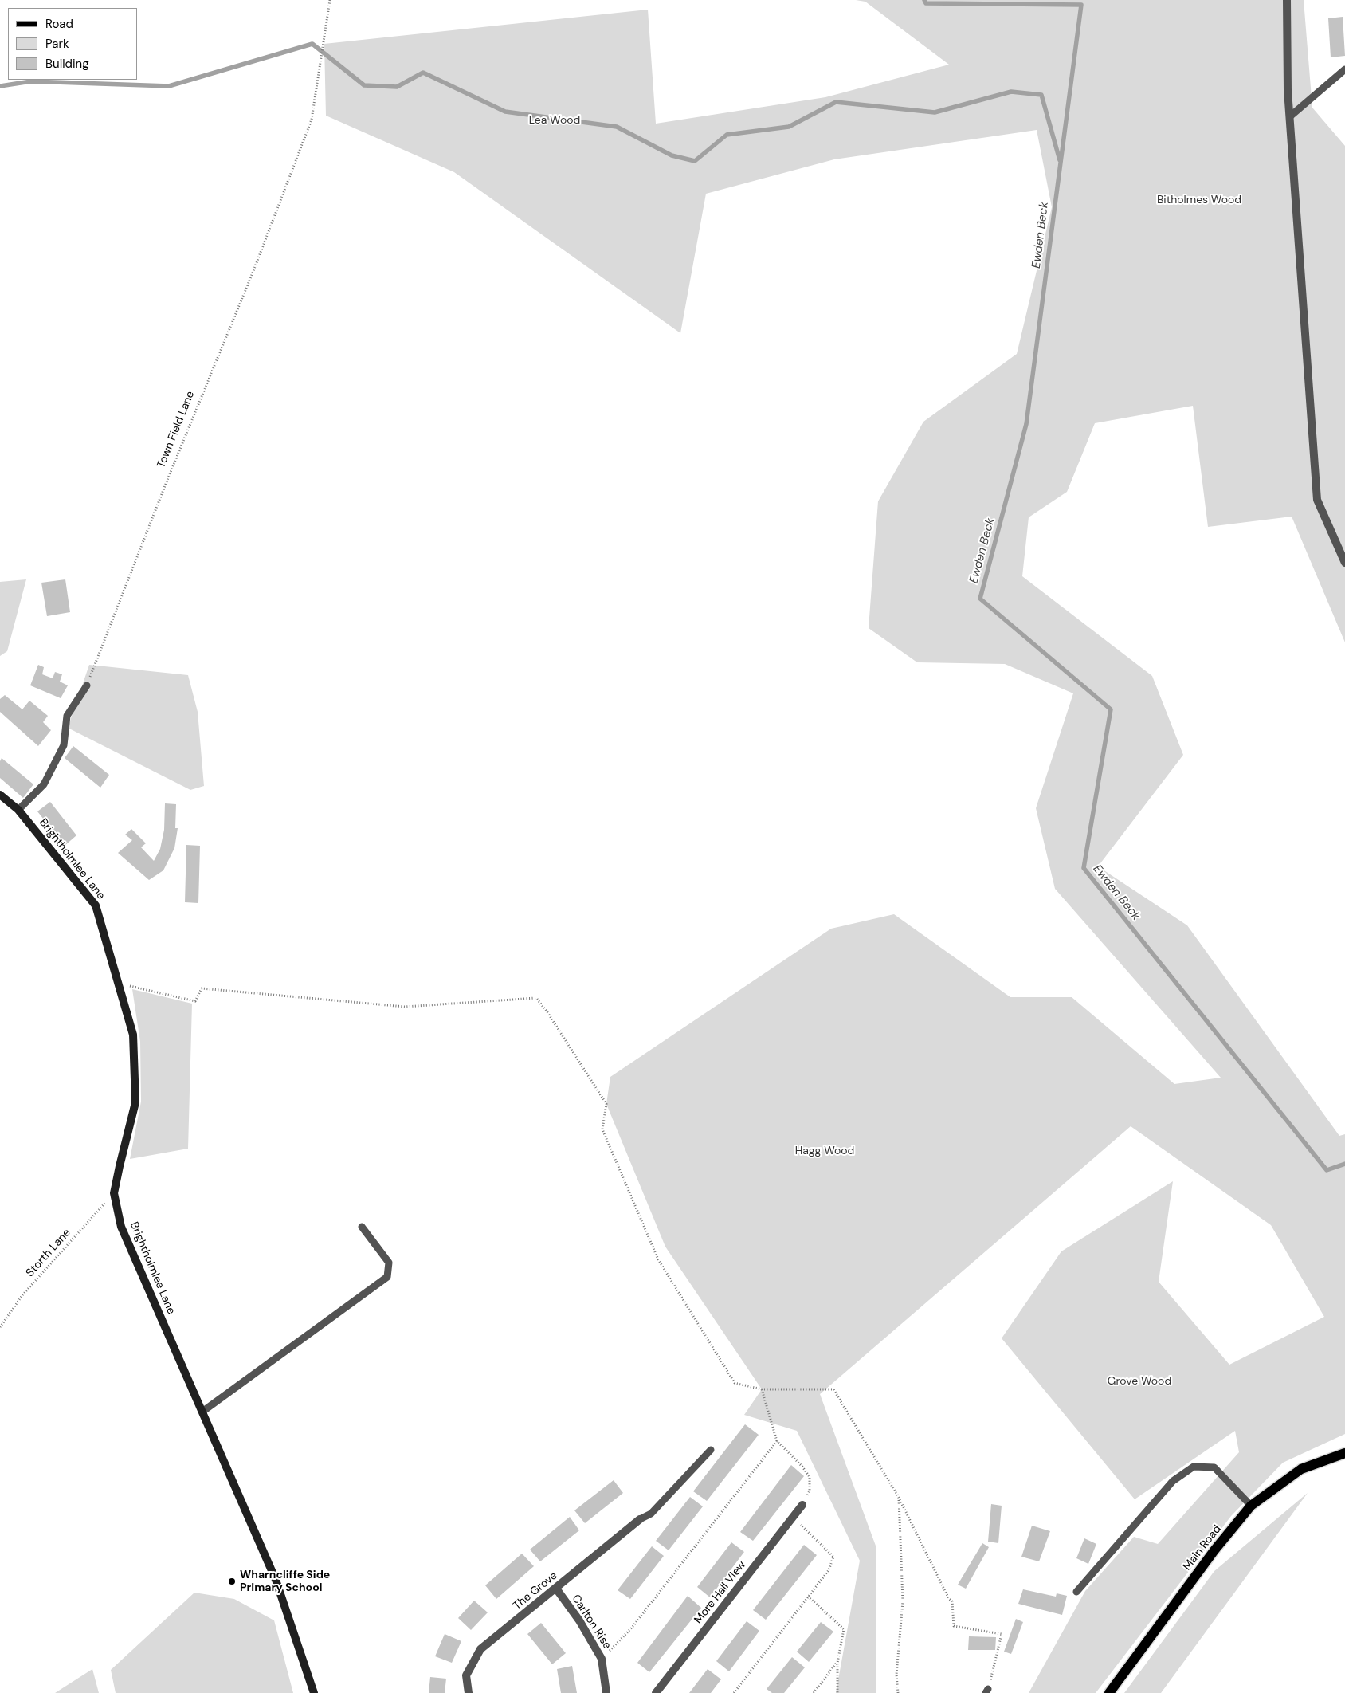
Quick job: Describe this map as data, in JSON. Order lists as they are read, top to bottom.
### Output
{
  "streets": {
    "main road": ["Main Road"],
    "street": [
      "Brightholmlee Lane",
      "The Grove",
      "More Hall View",
      "Carlton Rise"
    ],
    "path": ["Town Field Lane", "Storth Lane"]
  },
  "crossings": [
    ["Brightholmlee Lane", "Storth Lane"],
    ["The Grove", "Carlton Rise"]
  ],
  "water": ["Ewden Beck"],
  "parks": [
    "Lea Wood",
    "Bitholmes Wood",
    "Hagg Wood",
    "Grove Wood"
  ],
  "places": ["Wharncliffe Side Primary School"],
  "legend": ["Road", "Park", "Building"]
}
